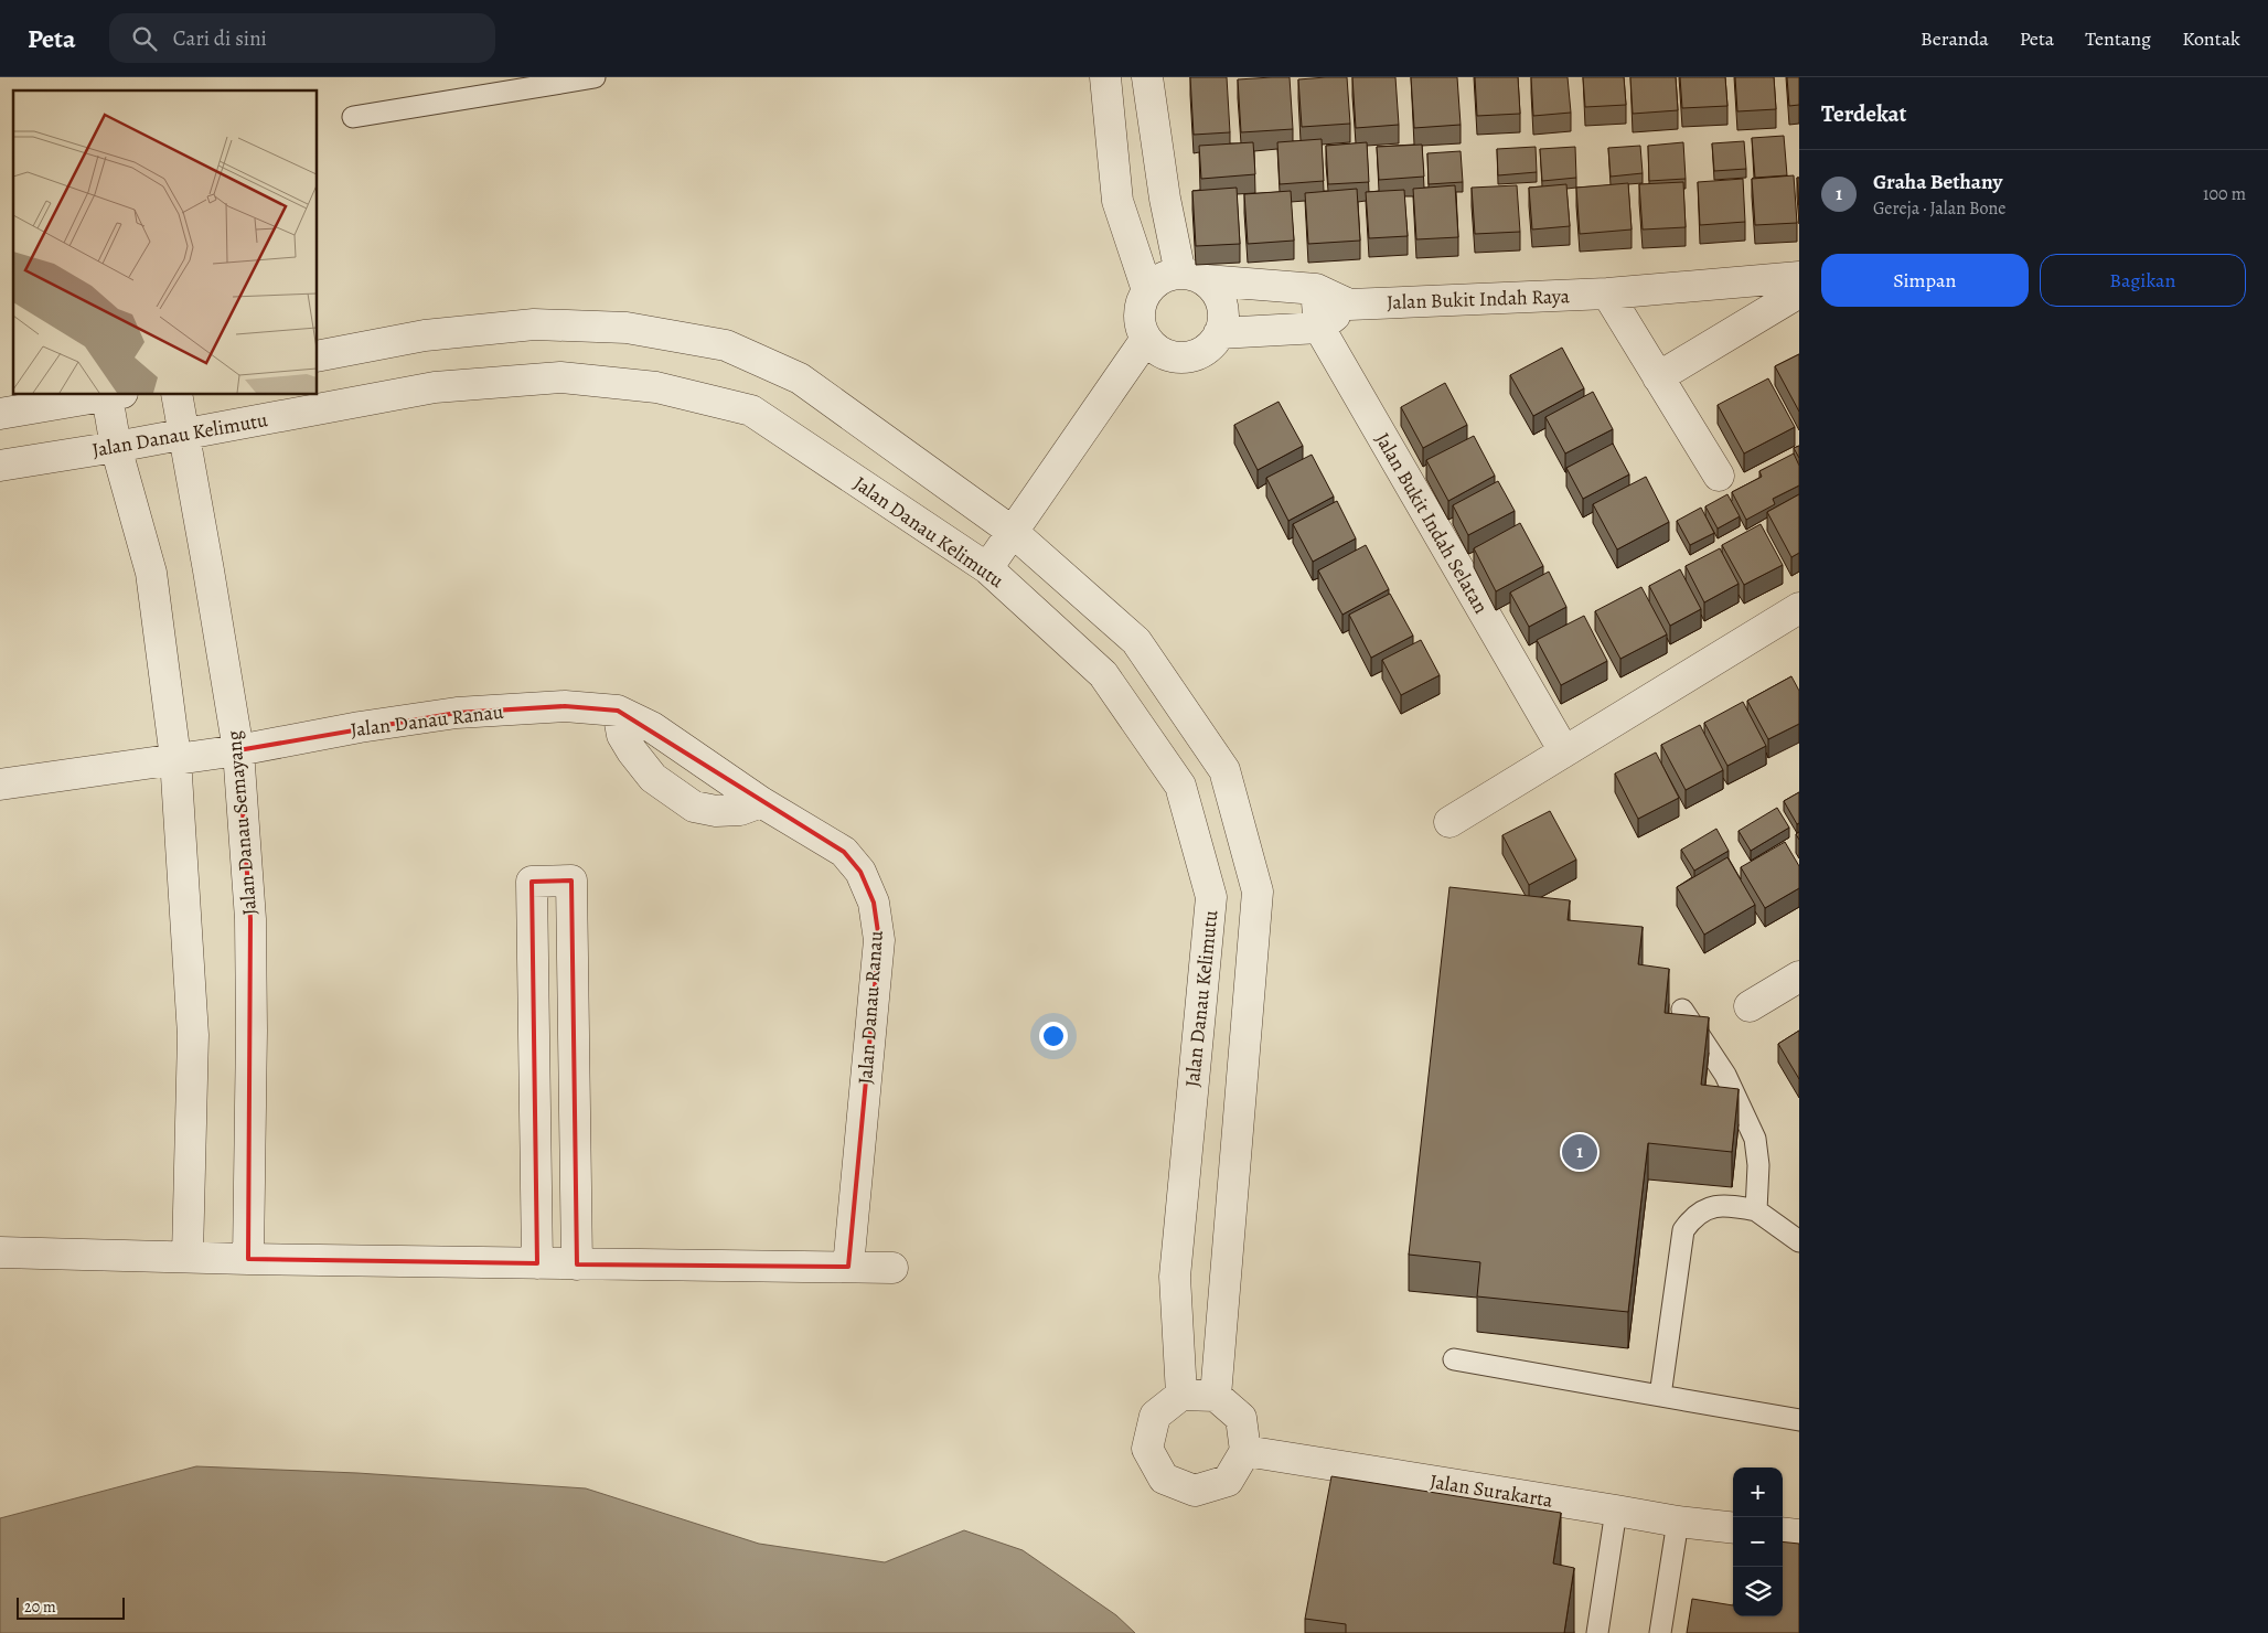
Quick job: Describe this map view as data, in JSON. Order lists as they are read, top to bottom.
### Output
{
  "streets": {
    "street": [
      "Jalan Bukit Indah Raya",
      "Jalan Danau Kelimutu",
      "Jalan Bukit Indah Selatan",
      "Jalan Danau Ranau",
      "Jalan Danau Semayang",
      "Jalan Surakarta"
    ]
  },
  "crossings": [
    ["Jalan Bukit Indah Raya", "Jalan Bukit Indah Selatan"],
    ["Jalan Danau Kelimutu", "Jalan Danau Semayang"],
    ["Jalan Danau Kelimutu", "Jalan Surakarta"],
    ["Jalan Danau Ranau", "Jalan Danau Semayang"]
  ],
  "scale_bar": "20 m",
  "page": {
    "header": "Peta",
    "search": "Cari di sini",
    "nav": [
      "Beranda",
      "Peta",
      "Tentang",
      "Kontak"
    ],
    "heading": "Terdekat",
    "list": [
      {
        "mark": "1",
        "name": "Graha Bethany",
        "note": "Gereja · Jalan Bone",
        "value": "100 m"
      }
    ],
    "buttons": ["Simpan", "Bagikan"],
    "pins": "1",
    "map_buttons": ["+", "−"],
    "scale": "20 m"
  }
}
